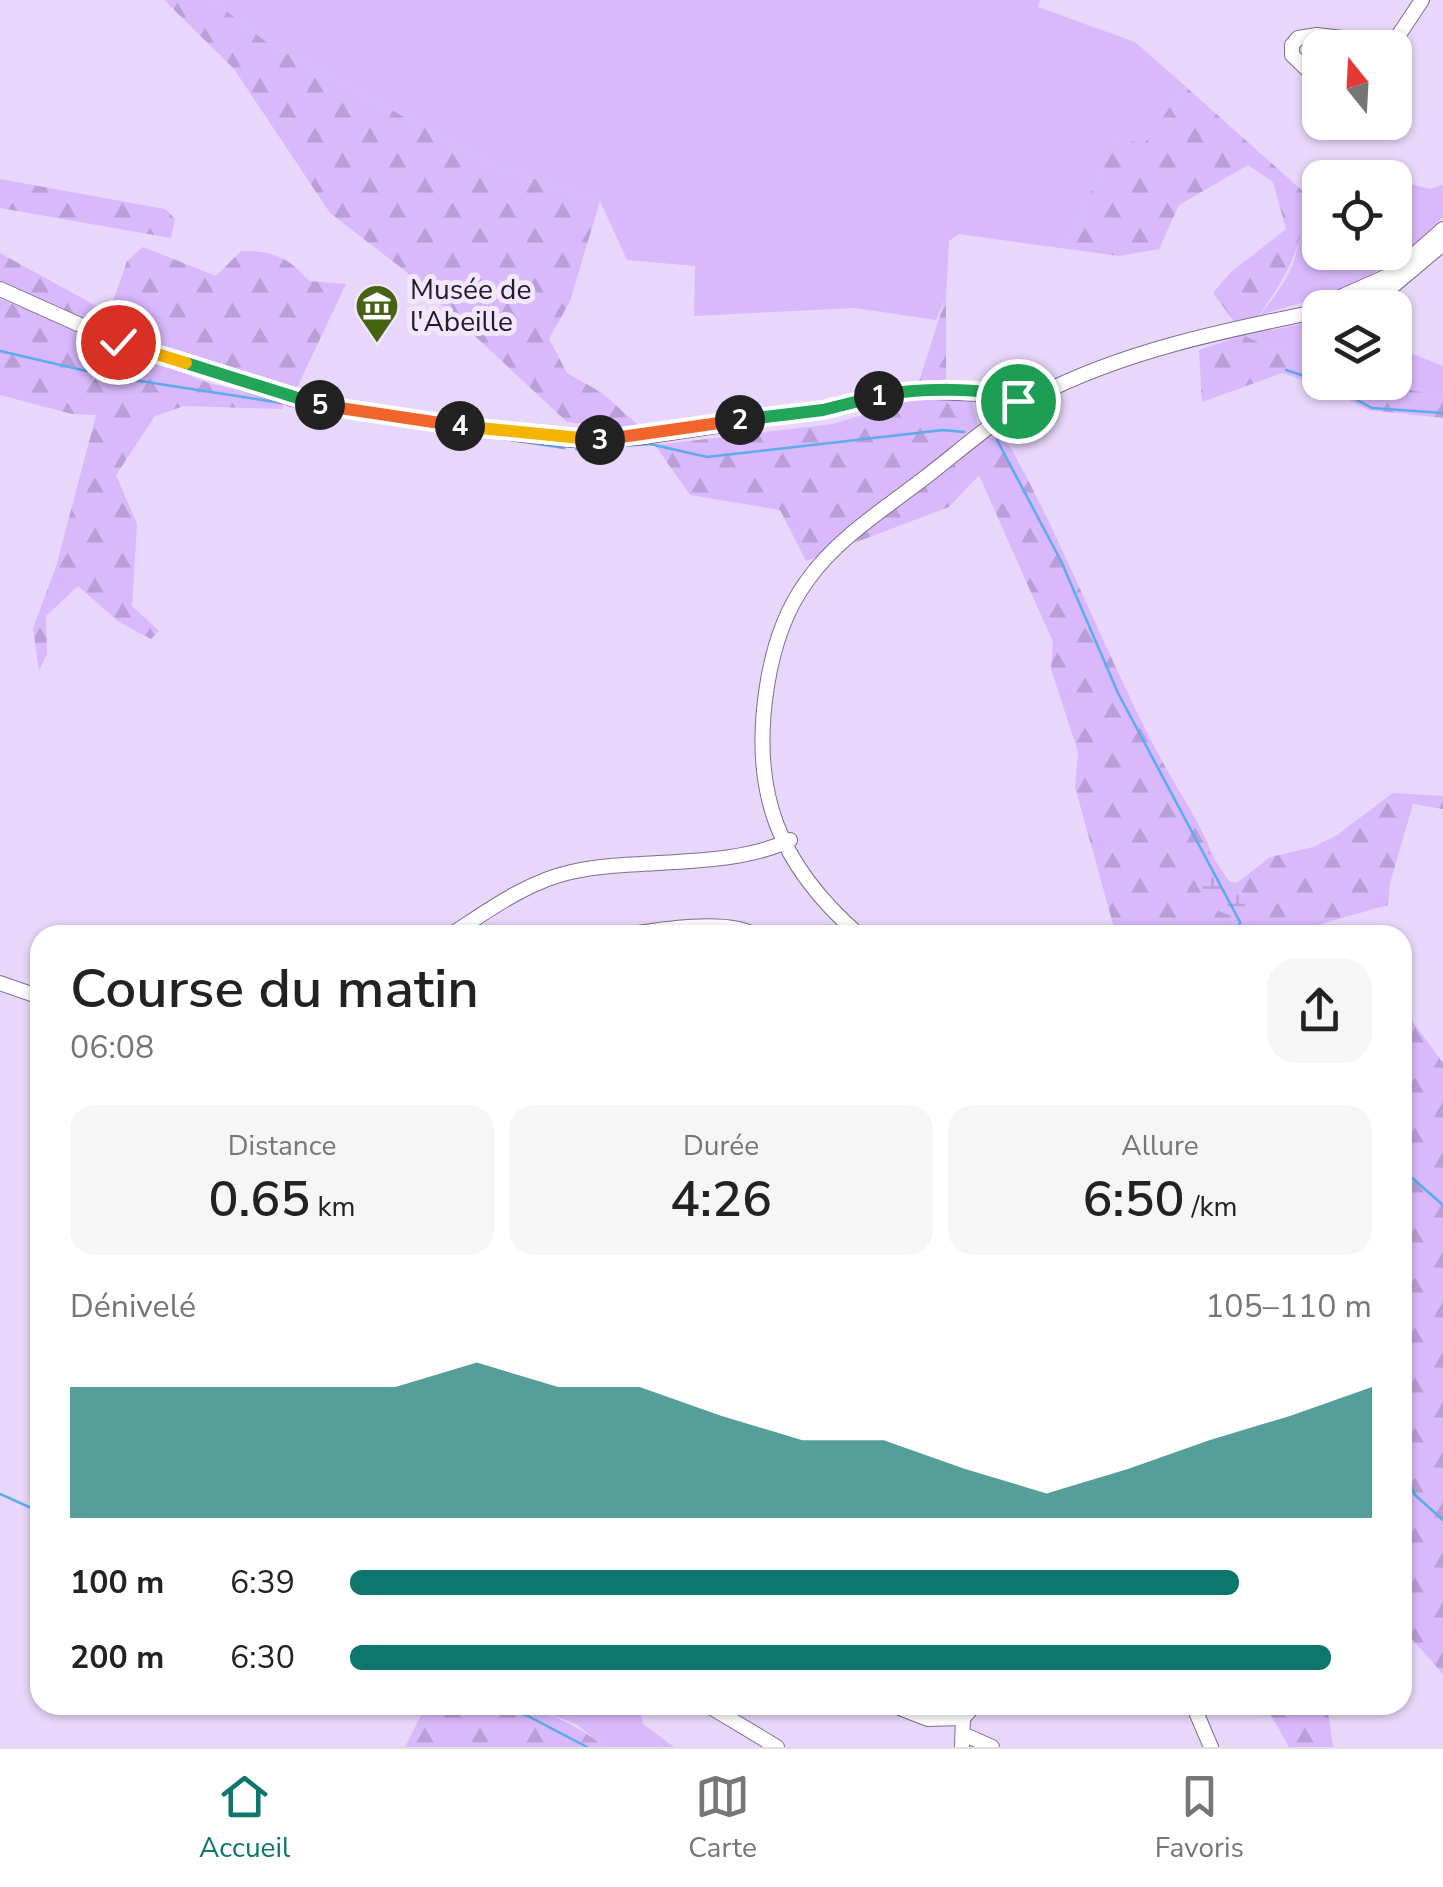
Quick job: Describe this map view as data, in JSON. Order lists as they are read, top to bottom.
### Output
{
  "places": {
    "museum": ["Musée de l'Abeille"]
  },
  "north": "top",
  "page": {
    "pins": [
      "1",
      "5",
      "2",
      "4",
      "3"
    ],
    "heading": ["Course du matin", "06:08"],
    "stats": [
      ["Distance", "0.65 km"],
      ["Durée", "4:26"],
      ["Allure", "6:50 /km"]
    ],
    "chart": ["Dénivelé", "105–110 m"],
    "list": [
      {
        "name": "100 m",
        "note": "6:39"
      },
      {
        "name": "200 m",
        "note": "6:30"
      }
    ],
    "tabs": ["Accueil", "Carte", "Favoris"]
  }
}
